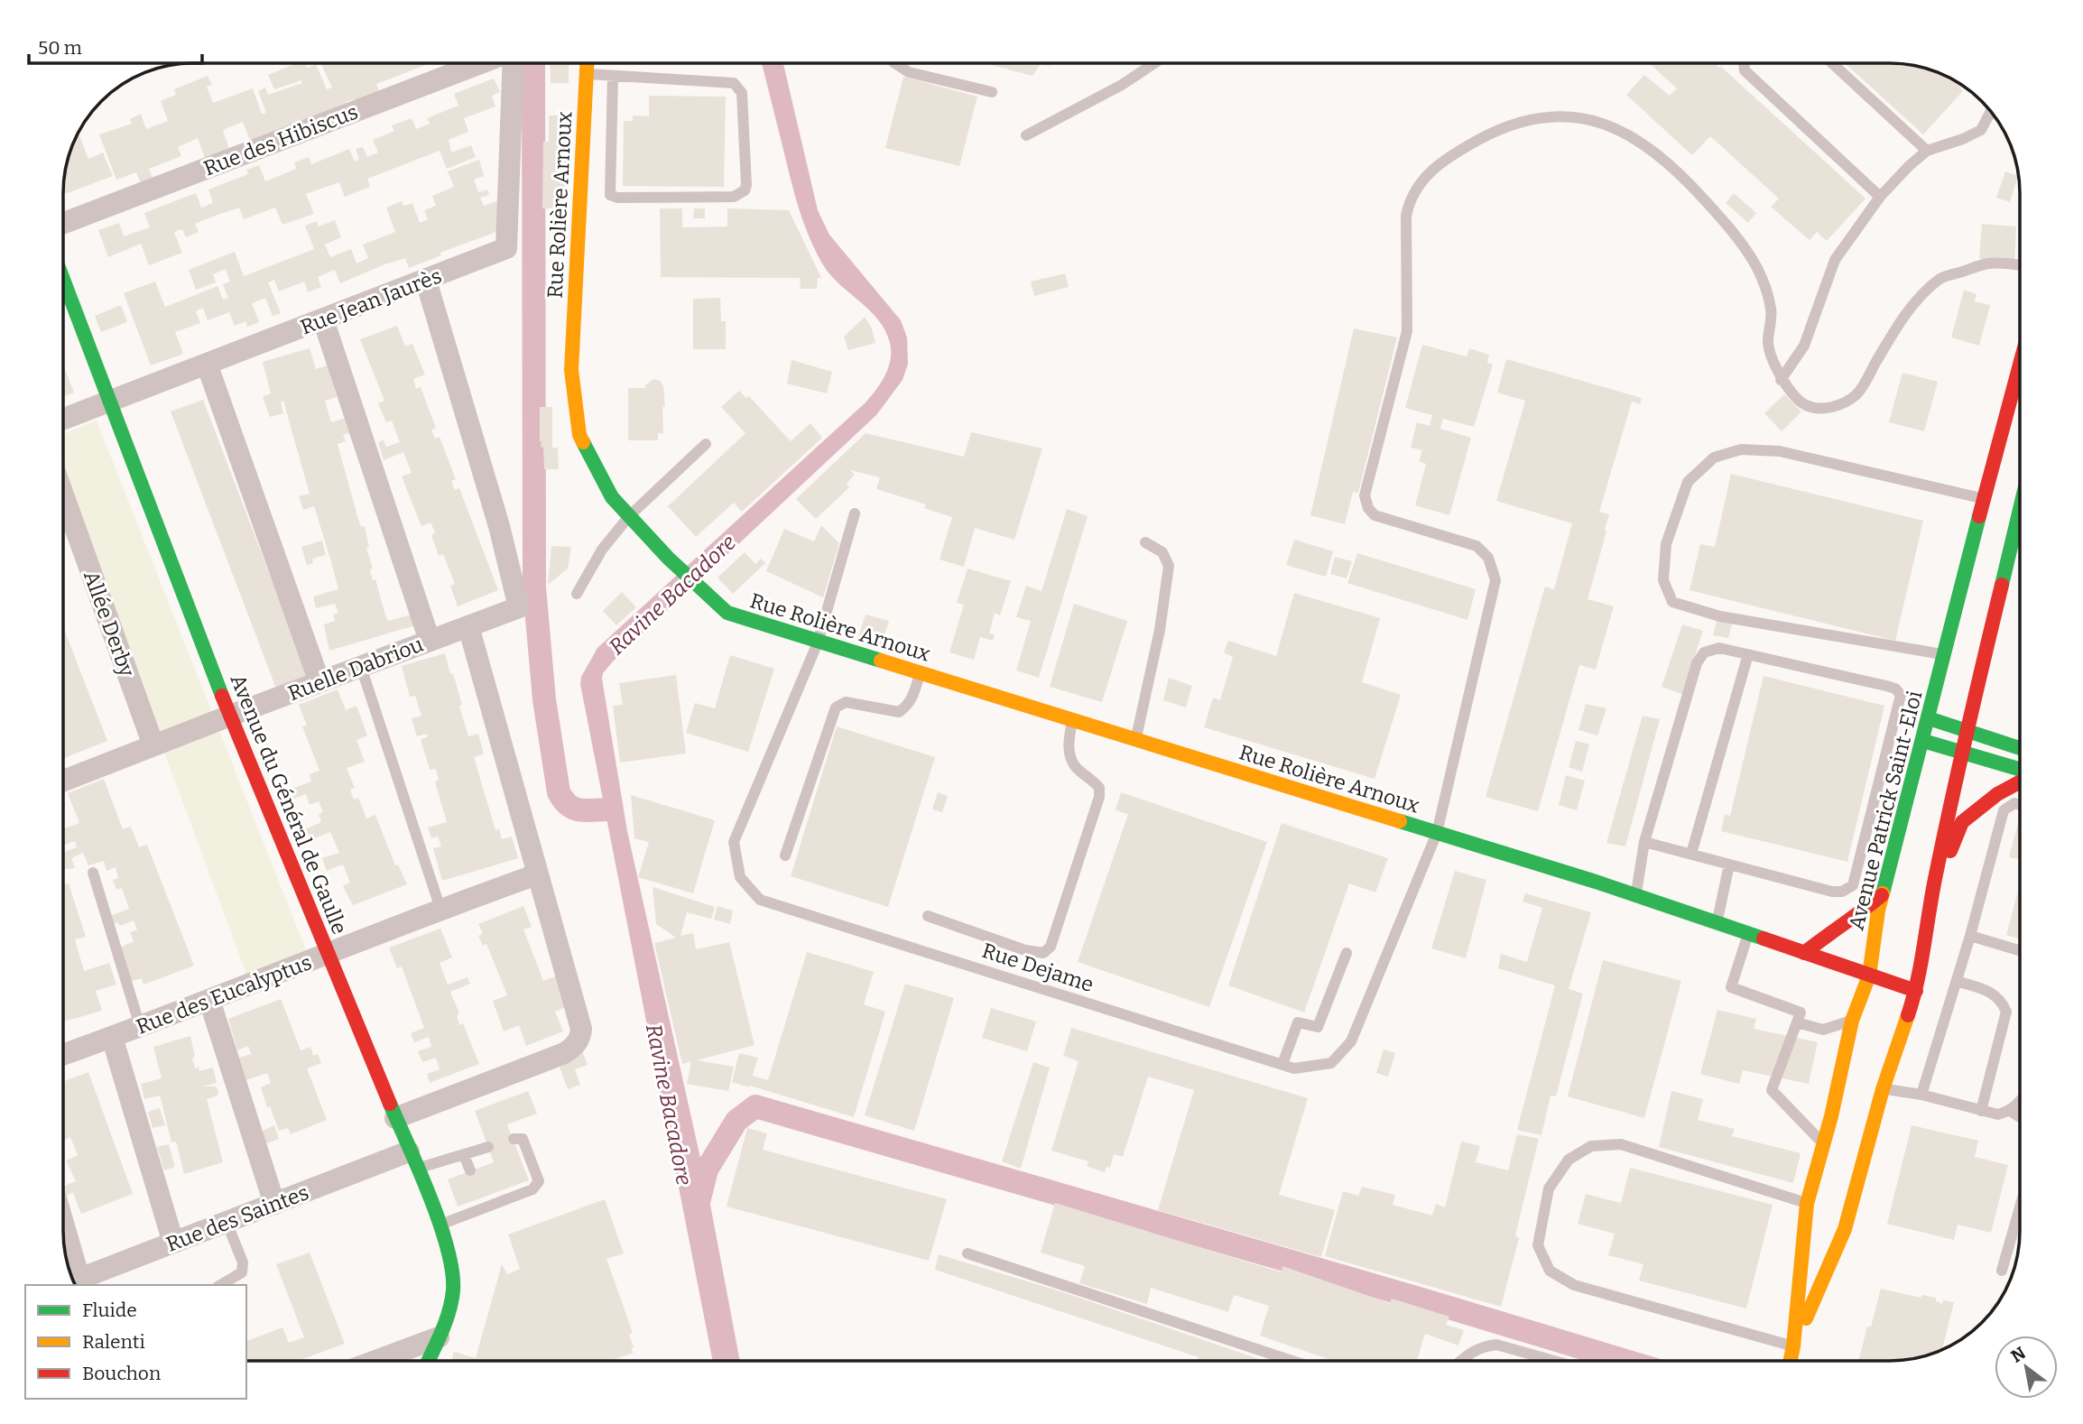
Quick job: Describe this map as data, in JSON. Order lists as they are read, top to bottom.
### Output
{
  "streets": {
    "main road": ["Rue Rolière Arnoux", "Avenue du Général de Gaulle", "Avenue Patrick Saint-Eloi"],
    "street": [
      "Rue des Hibiscus",
      "Rue Jean Jaurès",
      "Allée Derby",
      "Ruelle Dabriou",
      "Rue des Eucalyptus",
      "Rue des Saintes"
    ],
    "lane": ["Rue Dejame"]
  },
  "crossings": [
    ["Rue Rolière Arnoux", "Avenue Patrick Saint-Eloi"],
    ["Rue Rolière Arnoux", "Rue Dejame"],
    ["Rue Jean Jaurès", "Ruelle Dabriou"],
    ["Rue Jean Jaurès", "Avenue du Général de Gaulle"],
    ["Allée Derby", "Ruelle Dabriou"],
    ["Ruelle Dabriou", "Avenue du Général de Gaulle"],
    ["Avenue du Général de Gaulle", "Rue des Eucalyptus"],
    ["Avenue du Général de Gaulle", "Rue des Saintes"]
  ],
  "water": ["Ravine Bacadore"],
  "legend": ["Fluide", "Ralenti", "Bouchon"],
  "scale_bar": "50 m",
  "north": "top left"
}
